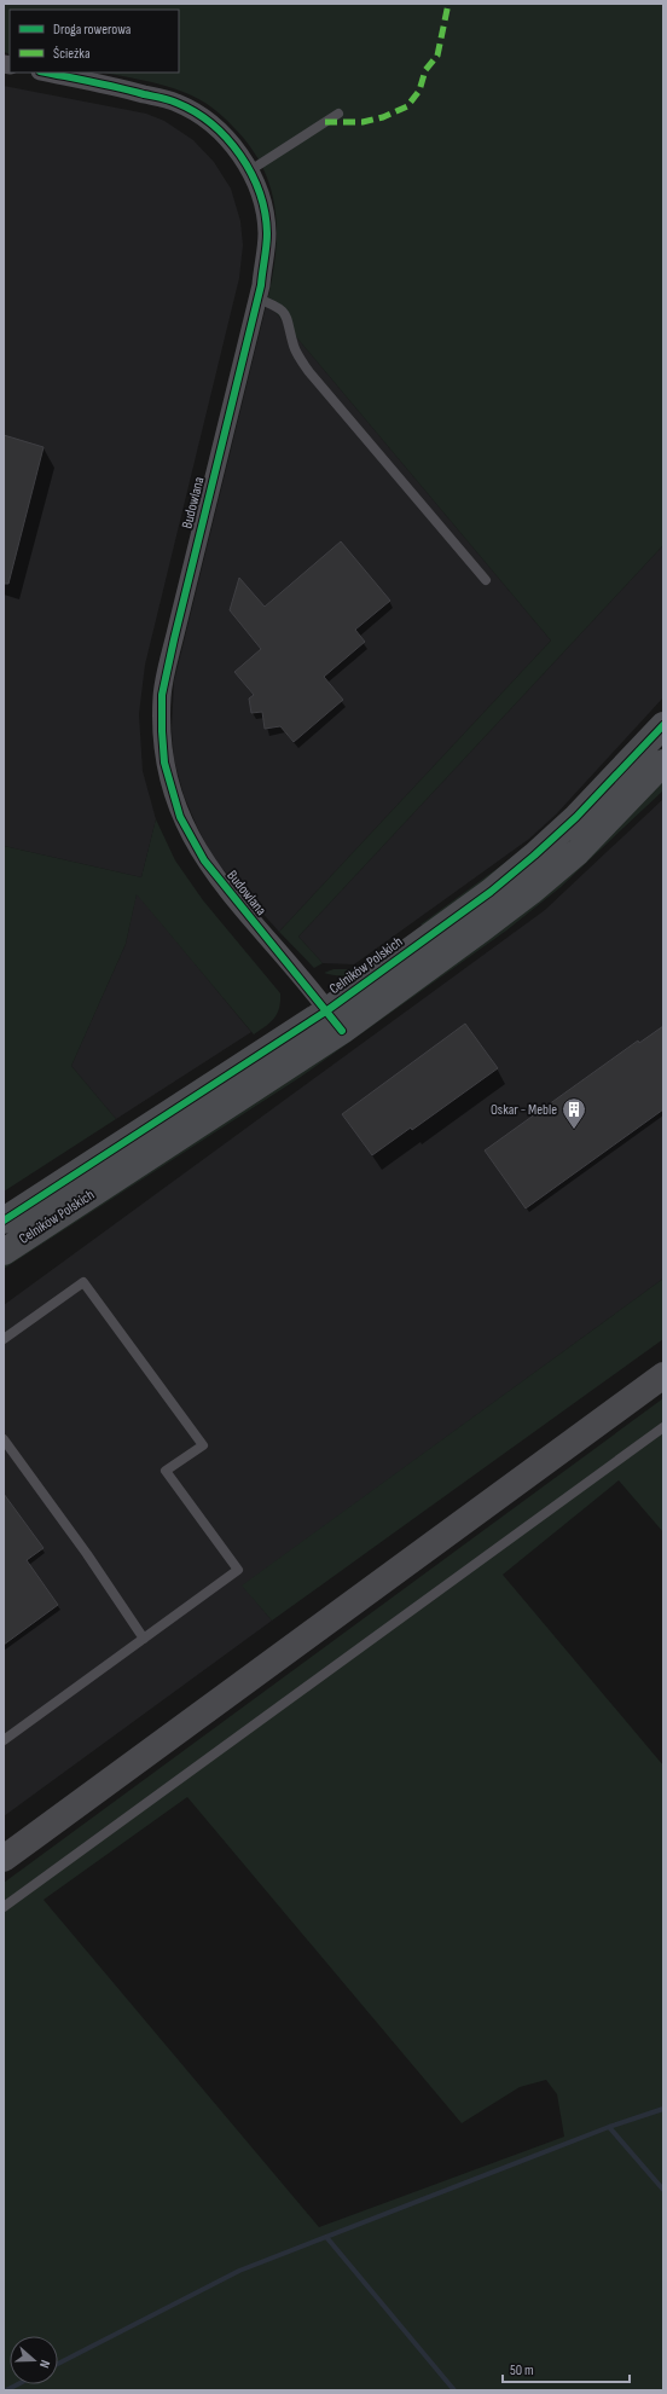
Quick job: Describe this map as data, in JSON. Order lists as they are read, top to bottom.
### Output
{
  "streets": {
    "street": ["Budowlana", "Celników Polskich"]
  },
  "crossings": [
    ["Budowlana", "Celników Polskich"]
  ],
  "places": {
    "building": ["Oskar - Meble"]
  },
  "legend": ["Droga rowerowa", "Ścieżka"],
  "scale_bar": "50 m",
  "north": "right"
}
